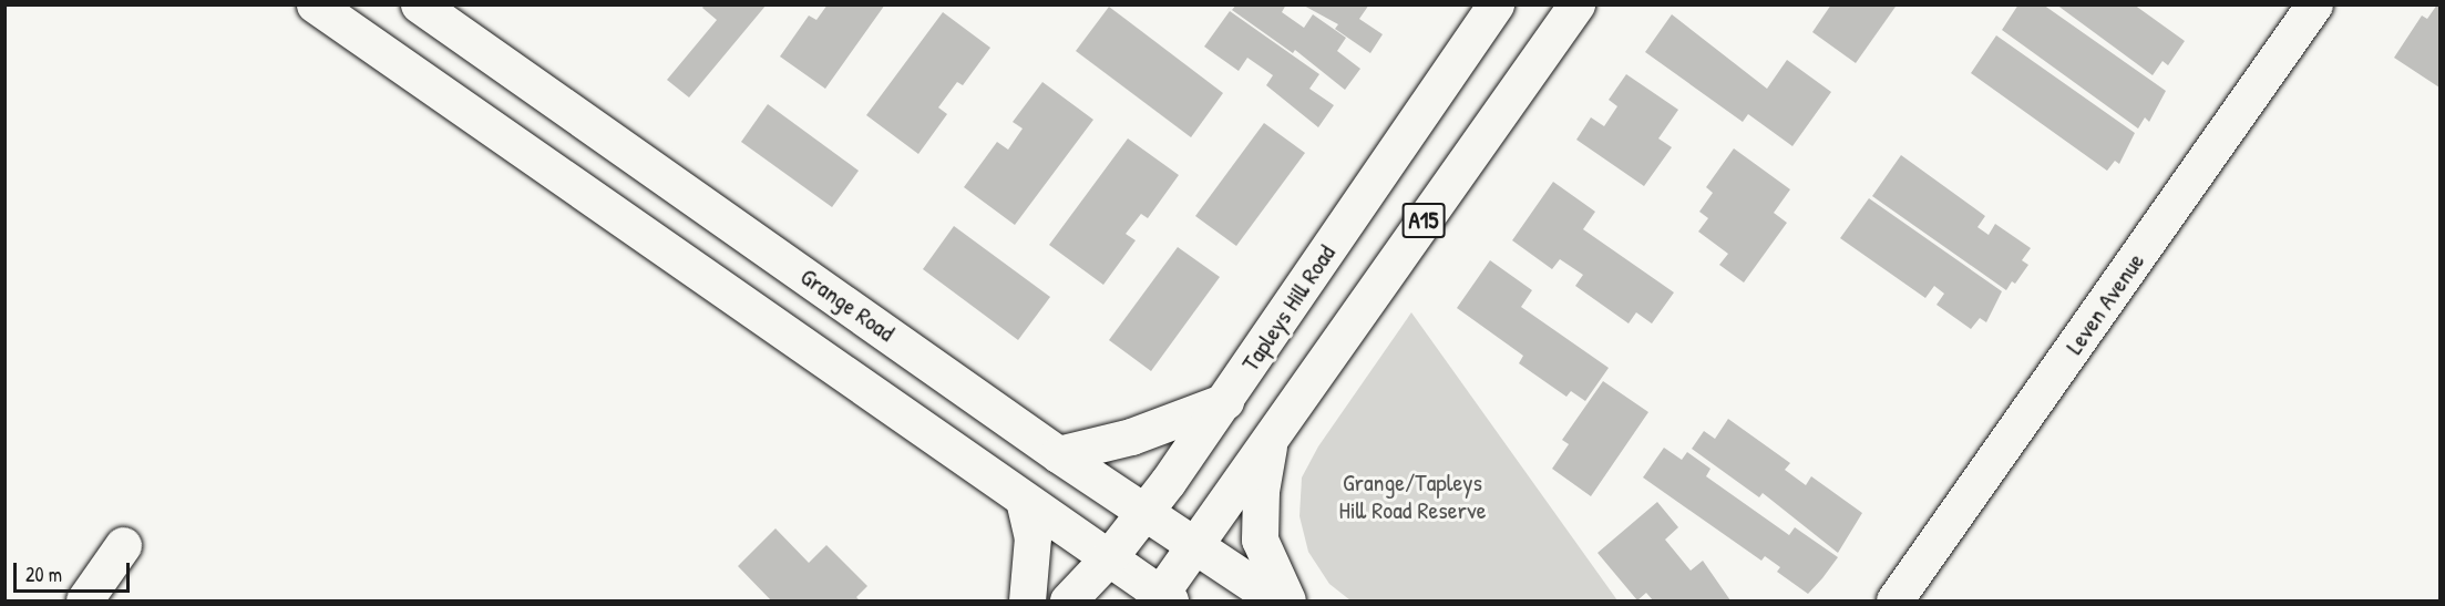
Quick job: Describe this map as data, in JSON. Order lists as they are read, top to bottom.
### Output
{
  "streets": {
    "main road": [
      "A15",
      "Leven Avenue",
      "Grange Road",
      "Tapleys Hill Road"
    ]
  },
  "crossings": [
    ["A15", "Grange Road"],
    ["Grange Road", "Tapleys Hill Road"]
  ],
  "parks": ["Grange/Tapleys Hill Road Reserve"],
  "scale_bar": "20 m"
}
